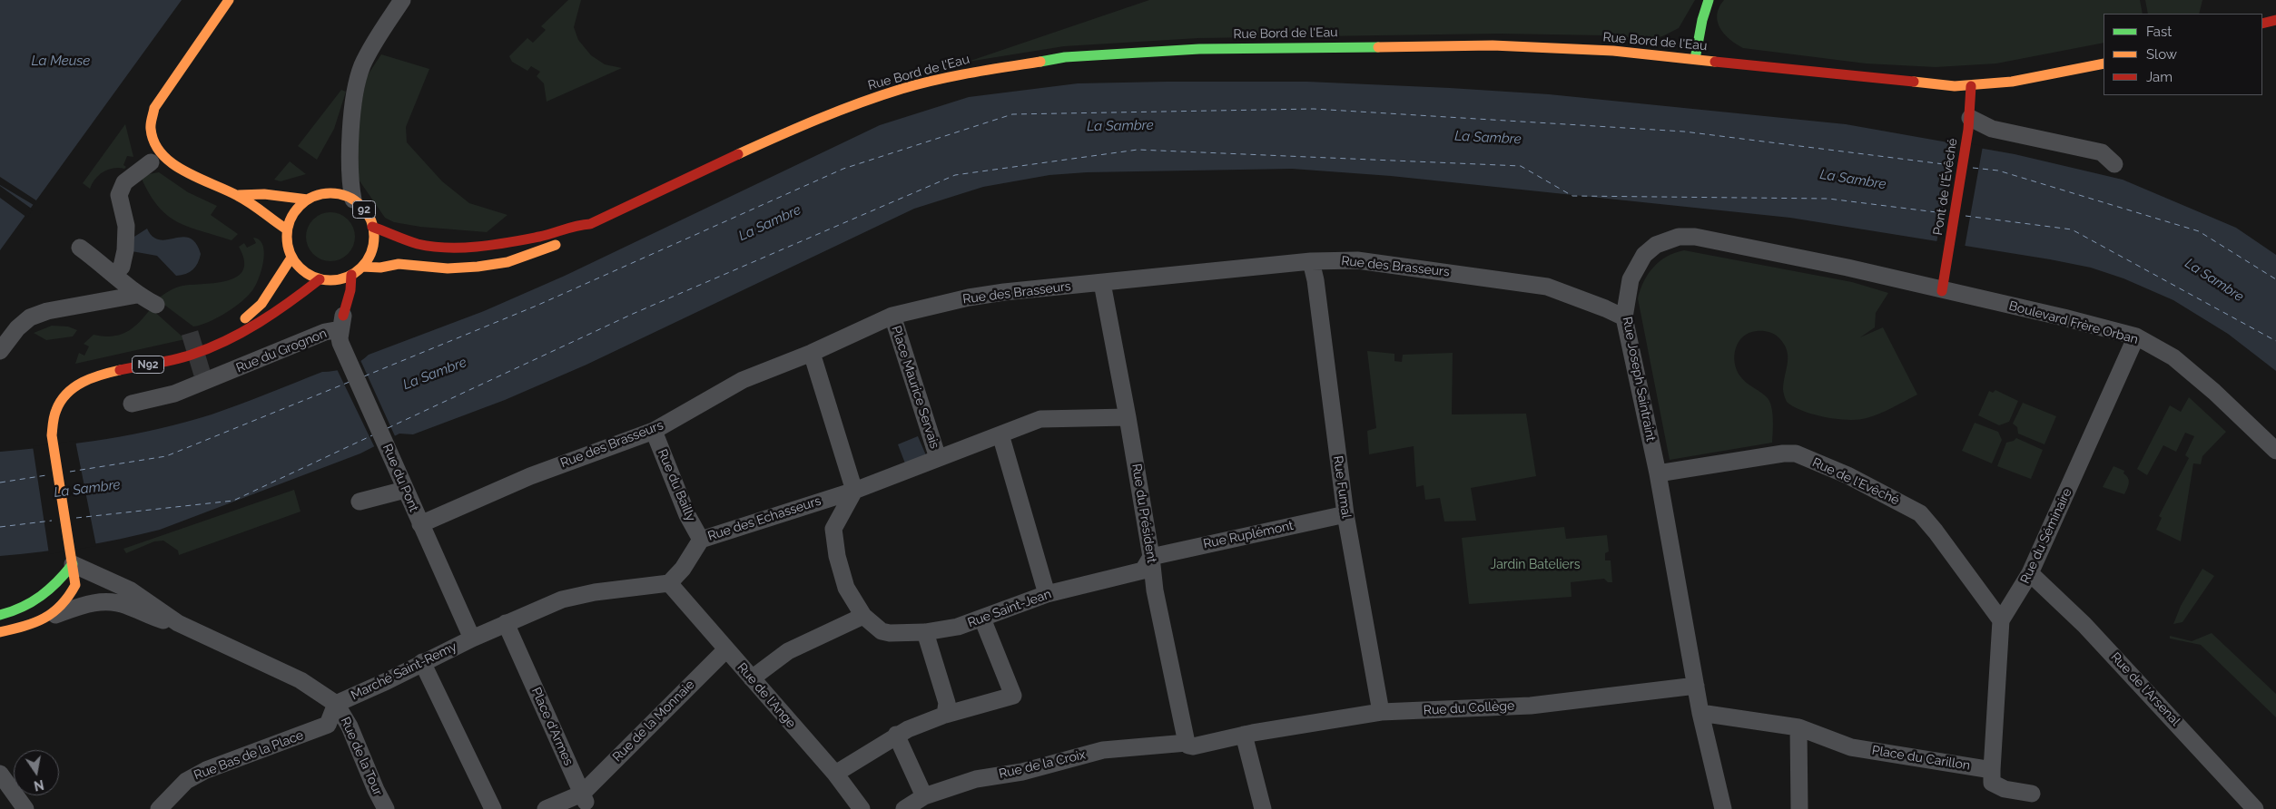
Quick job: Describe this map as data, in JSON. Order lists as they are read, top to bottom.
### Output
{
  "streets": {
    "main road": [
      "Rue Bord de l'Eau",
      "Pont de l'Évêché",
      "92",
      "N92",
      "Rue du Pont"
    ],
    "street": [
      "Rue des Brasseurs",
      "Boulevard Frère Orban",
      "Rue du Grognon",
      "Rue Joseph Saintraint",
      "Place Maurice Servais",
      "Rue de l'Evêché",
      "Rue du Bailly",
      "Rue Fumal",
      "Rue du Président",
      "Rue des Echasseurs",
      "Rue Ruplémont",
      "Rue du Séminaire",
      "Rue Saint-Jean",
      "Marché Saint-Remy",
      "Rue de l'Arsenal",
      "Rue de l'Ange",
      "Rue du Collège",
      "Rue de la Monnaie",
      "Place d'Armes",
      "Rue Bas de la Place",
      "Rue de la Tour",
      "Place du Carillon",
      "Rue de la Croix"
    ]
  },
  "crossings": [
    ["Rue Bord de l'Eau", "Pont de l'Évêché"],
    ["Rue Bord de l'Eau", "92"],
    ["Rue Bord de l'Eau", "N92"],
    ["Rue Bord de l'Eau", "Rue du Pont"],
    ["Pont de l'Évêché", "Boulevard Frère Orban"],
    ["Pont de l'Évêché", "Rue Joseph Saintraint"],
    ["92", "N92"],
    ["92", "Rue du Pont"],
    ["Rue des Brasseurs", "Rue Joseph Saintraint"],
    ["Rue des Brasseurs", "Place Maurice Servais"],
    ["Rue des Brasseurs", "Rue du Pont"],
    ["Rue des Brasseurs", "Rue du Bailly"],
    ["Rue des Brasseurs", "Rue Fumal"],
    ["Rue des Brasseurs", "Rue du Président"],
    ["Boulevard Frère Orban", "Rue Joseph Saintraint"],
    ["Boulevard Frère Orban", "Rue du Séminaire"],
    ["Rue du Grognon", "Rue du Pont"],
    ["N92", "Rue du Pont"],
    ["Rue Joseph Saintraint", "Rue de l'Evêché"],
    ["Rue Joseph Saintraint", "Rue du Collège"],
    ["Rue Joseph Saintraint", "Place du Carillon"],
    ["Place Maurice Servais", "Rue des Echasseurs"],
    ["Rue du Pont", "Marché Saint-Remy"],
    ["Rue de l'Evêché", "Rue du Séminaire"],
    ["Rue du Bailly", "Rue des Echasseurs"],
    ["Rue Fumal", "Rue Ruplémont"],
    ["Rue Fumal", "Rue du Collège"],
    ["Rue du Président", "Rue des Echasseurs"],
    ["Rue du Président", "Rue Ruplémont"],
    ["Rue du Président", "Rue Saint-Jean"],
    ["Rue du Président", "Rue de la Croix"],
    ["Rue des Echasseurs", "Rue Saint-Jean"],
    ["Rue des Echasseurs", "Marché Saint-Remy"],
    ["Rue des Echasseurs", "Rue de l'Ange"],
    ["Rue Ruplémont", "Rue Saint-Jean"],
    ["Rue du Séminaire", "Rue de l'Arsenal"],
    ["Rue du Séminaire", "Place du Carillon"],
    ["Marché Saint-Remy", "Rue de l'Ange"],
    ["Marché Saint-Remy", "Place d'Armes"],
    ["Marché Saint-Remy", "Rue Bas de la Place"],
    ["Marché Saint-Remy", "Rue de la Tour"],
    ["Rue de l'Ange", "Rue de la Monnaie"],
    ["Rue du Collège", "Rue de la Croix"],
    ["Rue de la Monnaie", "Place d'Armes"],
    ["Rue Bas de la Place", "Rue de la Tour"]
  ],
  "water": ["La Meuse", "La Sambre"],
  "parks": ["Jardin Bateliers"],
  "legend": ["Fast", "Slow", "Jam"],
  "north": "bottom"
}
